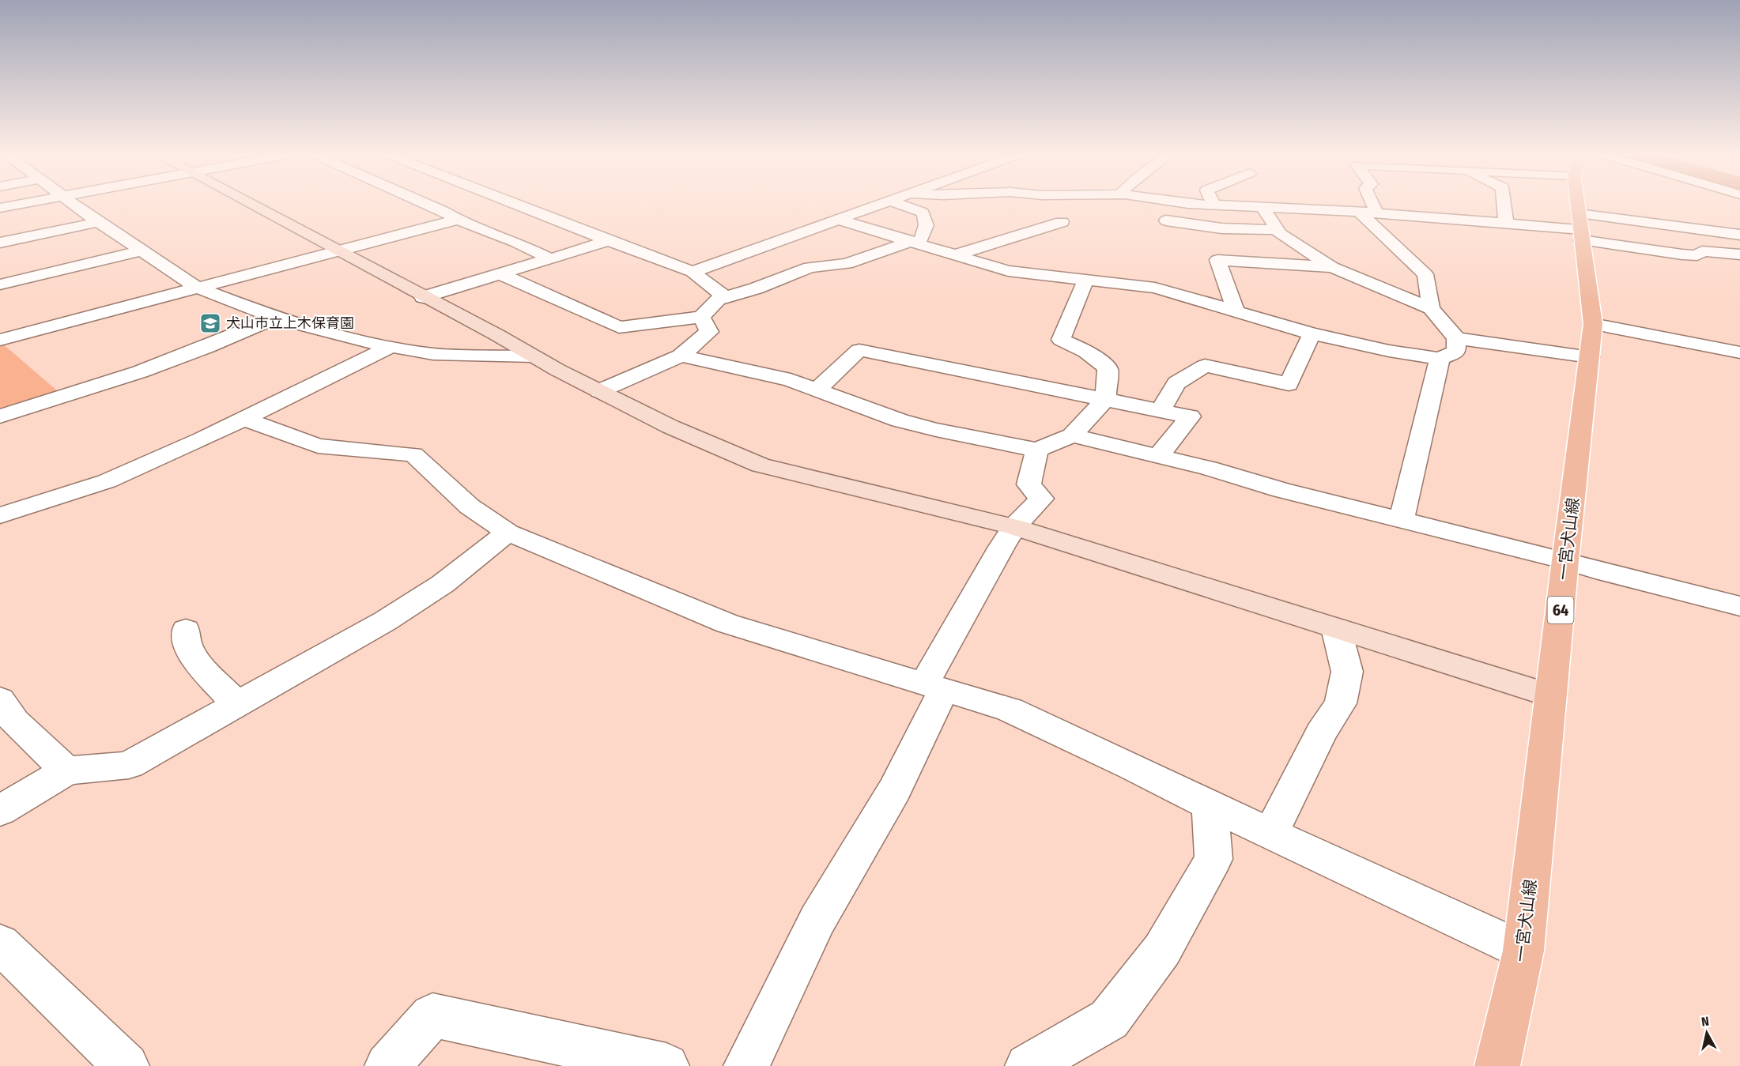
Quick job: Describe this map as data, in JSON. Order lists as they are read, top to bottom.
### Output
{
  "streets": {
    "main road": ["一宮犬山線", "64"]
  },
  "places": {
    "school or university": ["犬山市立上木保育園"]
  },
  "north": "top"
}
